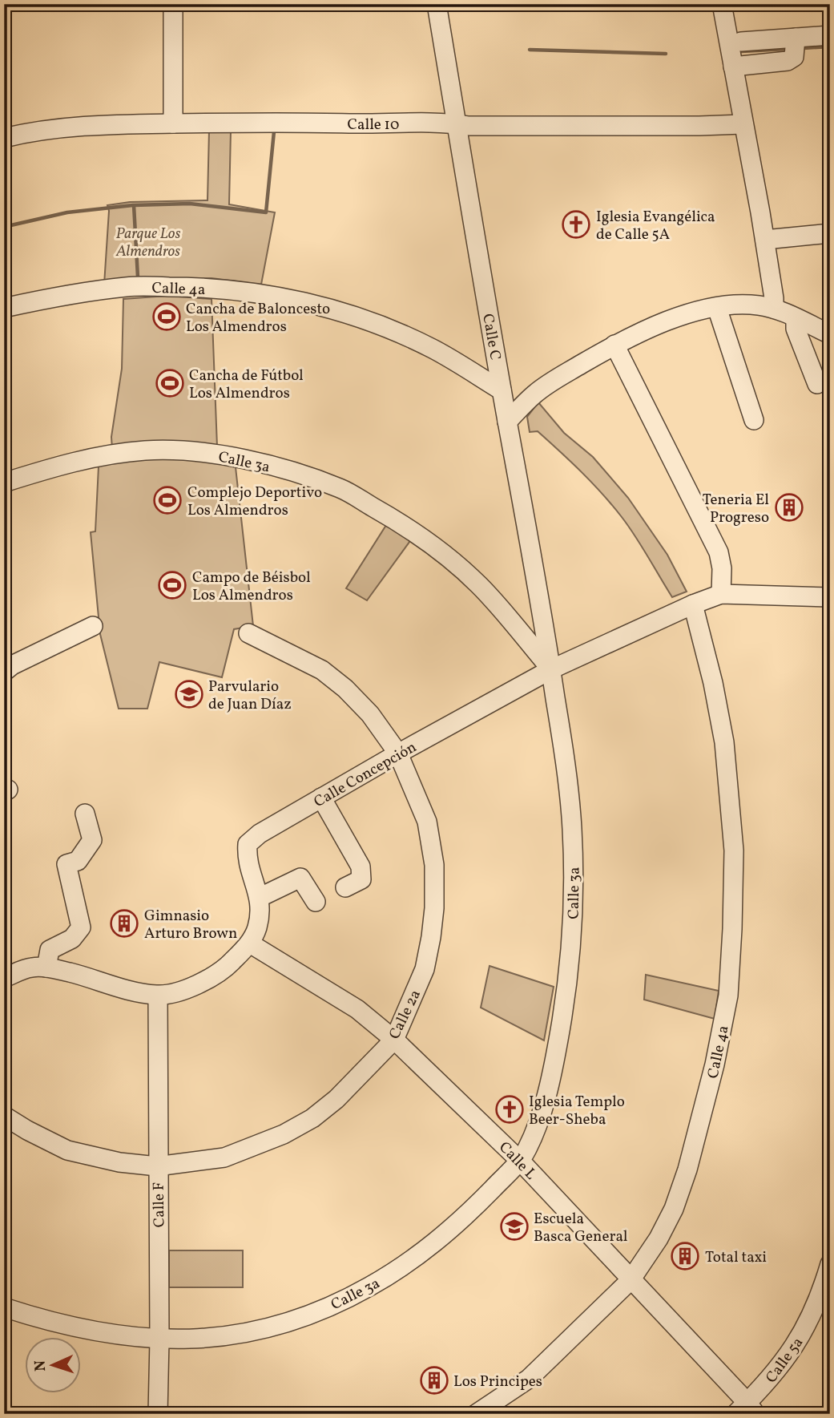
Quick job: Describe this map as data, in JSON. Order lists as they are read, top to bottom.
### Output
{
  "streets": {
    "street": [
      "Calle 10",
      "Calle 4a",
      "Calle C",
      "Calle 3a",
      "Calle Concepción",
      "Calle 2a",
      "Calle L",
      "Calle F",
      "Calle 5a"
    ]
  },
  "crossings": [
    ["Calle 10", "Calle C"],
    ["Calle 4a", "Calle C"],
    ["Calle 4a", "Calle Concepción"],
    ["Calle 4a", "Calle L"],
    ["Calle C", "Calle 3a"],
    ["Calle C", "Calle Concepción"],
    ["Calle 3a", "Calle Concepción"],
    ["Calle 3a", "Calle L"],
    ["Calle 3a", "Calle F"],
    ["Calle Concepción", "Calle 2a"],
    ["Calle Concepción", "Calle L"],
    ["Calle Concepción", "Calle F"],
    ["Calle 2a", "Calle L"],
    ["Calle 2a", "Calle F"],
    ["Calle L", "Calle 5a"]
  ],
  "parks": ["Parque Los Almendros"],
  "places": {
    "church": ["Iglesia Evangélica de Calle 5A", "Iglesia Templo Beer-Sheba"],
    "sports": [
      "Cancha de Baloncesto Los Almendros",
      "Cancha de Fútbol Los Almendros",
      "Complejo Deportivo Los Almendros",
      "Campo de Béisbol Los Almendros"
    ],
    "building": [
      "Teneria El Progreso",
      "Gimnasio Arturo Brown",
      "Total taxi",
      "Los Principes"
    ],
    "school or university": ["Parvulario de Juan Díaz", "Escuela Basca General"]
  },
  "north": "left"
}
